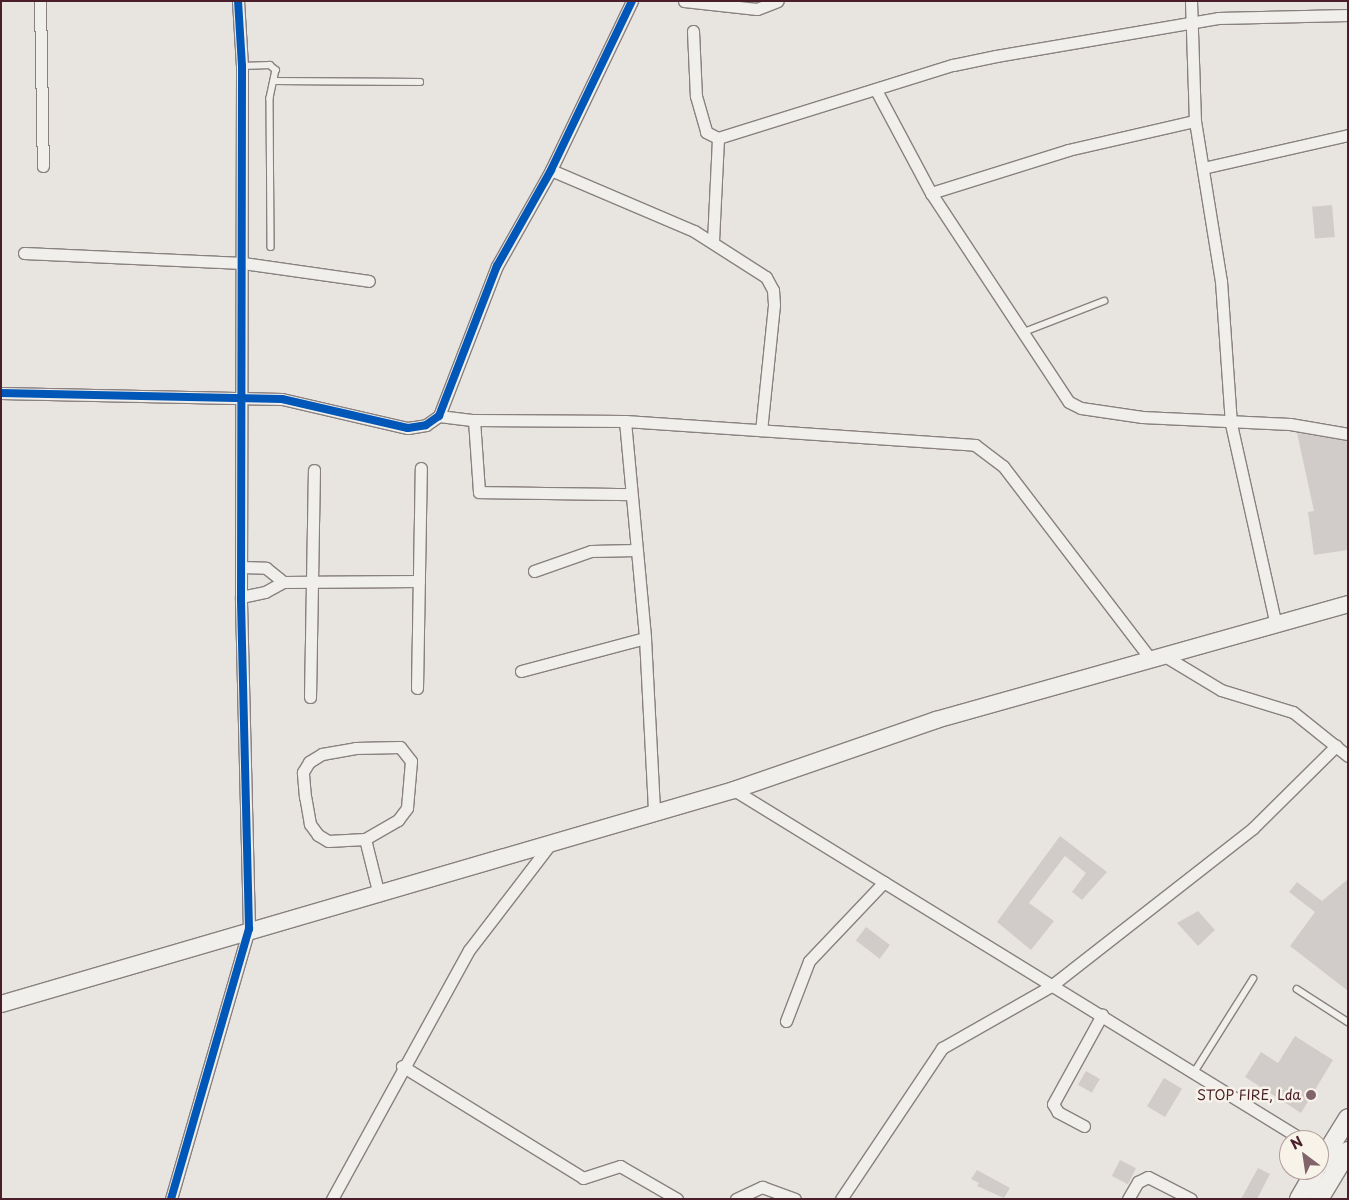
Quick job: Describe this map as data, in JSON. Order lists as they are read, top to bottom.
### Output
{
  "places": ["STOP FIRE, Lda"],
  "north": "top left"
}
